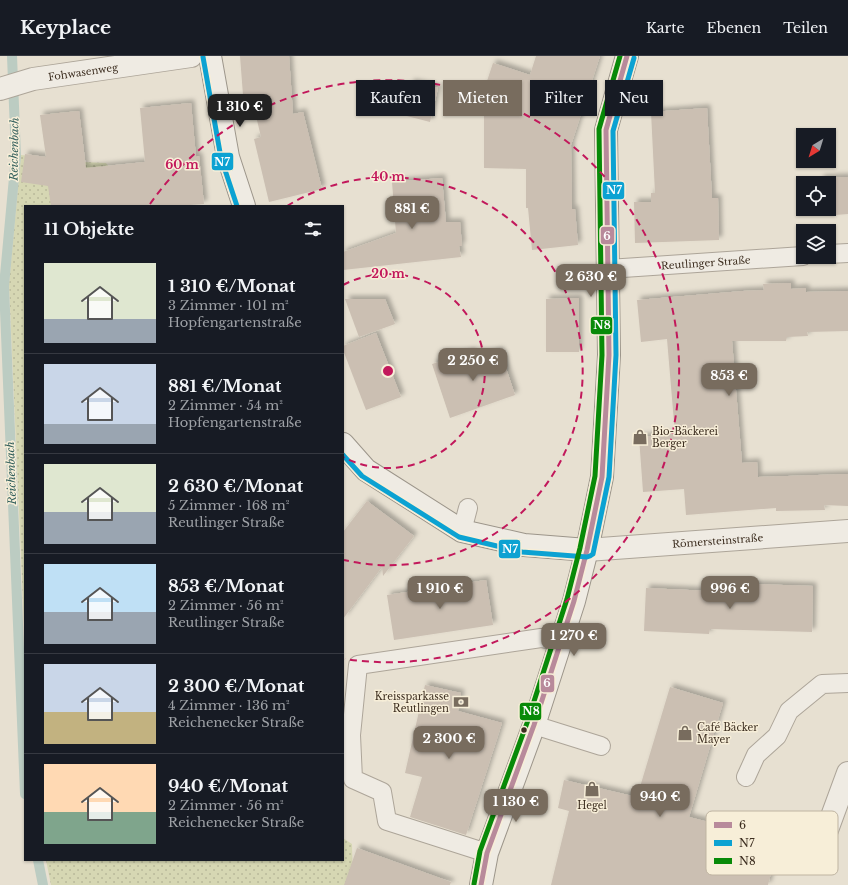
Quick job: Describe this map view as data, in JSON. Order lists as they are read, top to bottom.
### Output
{
  "streets": {
    "street": ["Fohwasenweg", "Römersteinstraße"],
    "lane": ["Reutlinger Straße"]
  },
  "water": ["Reichenbach"],
  "places": {
    "shop": ["Bio-Bäckerei Berger", "Café Bäcker Mayer", "Hegel"],
    "bank": ["Kreissparkasse Reutlingen"]
  },
  "lines": ["transit line 6", "transit line N8", "transit line N7"],
  "legend": ["6", "N7", "N8"],
  "north": "bottom left",
  "page": {
    "header": "Keyplace",
    "nav": ["Karte", "Ebenen", "Teilen"],
    "chip": [
      "Kaufen",
      "Mieten",
      "Filter",
      "Neu"
    ],
    "price": [
      "1 310 €",
      "881 €",
      "2 630 €",
      "2 250 €",
      "853 €",
      "1 910 €",
      "996 €",
      "1 270 €",
      "2 300 €",
      "940 €",
      "1 130 €"
    ],
    "heading": "11 Objekte",
    "list": [
      {
        "name": "1 310 €/Monat",
        "note": "3 Zimmer · 101 m² · Hopfengartenstraße"
      },
      {
        "name": "881 €/Monat",
        "note": "2 Zimmer · 54 m² · Hopfengartenstraße"
      },
      {
        "name": "2 630 €/Monat",
        "note": "5 Zimmer · 168 m² · Reutlinger Straße"
      },
      {
        "name": "853 €/Monat",
        "note": "2 Zimmer · 56 m² · Reutlinger Straße"
      },
      {
        "name": "2 300 €/Monat",
        "note": "4 Zimmer · 136 m² · Reichenecker Straße"
      },
      {
        "name": "940 €/Monat",
        "note": "2 Zimmer · 56 m² · Reichenecker Straße"
      }
    ]
  },
  "rings": ["60 m", "40 m", "20 m"]
}
